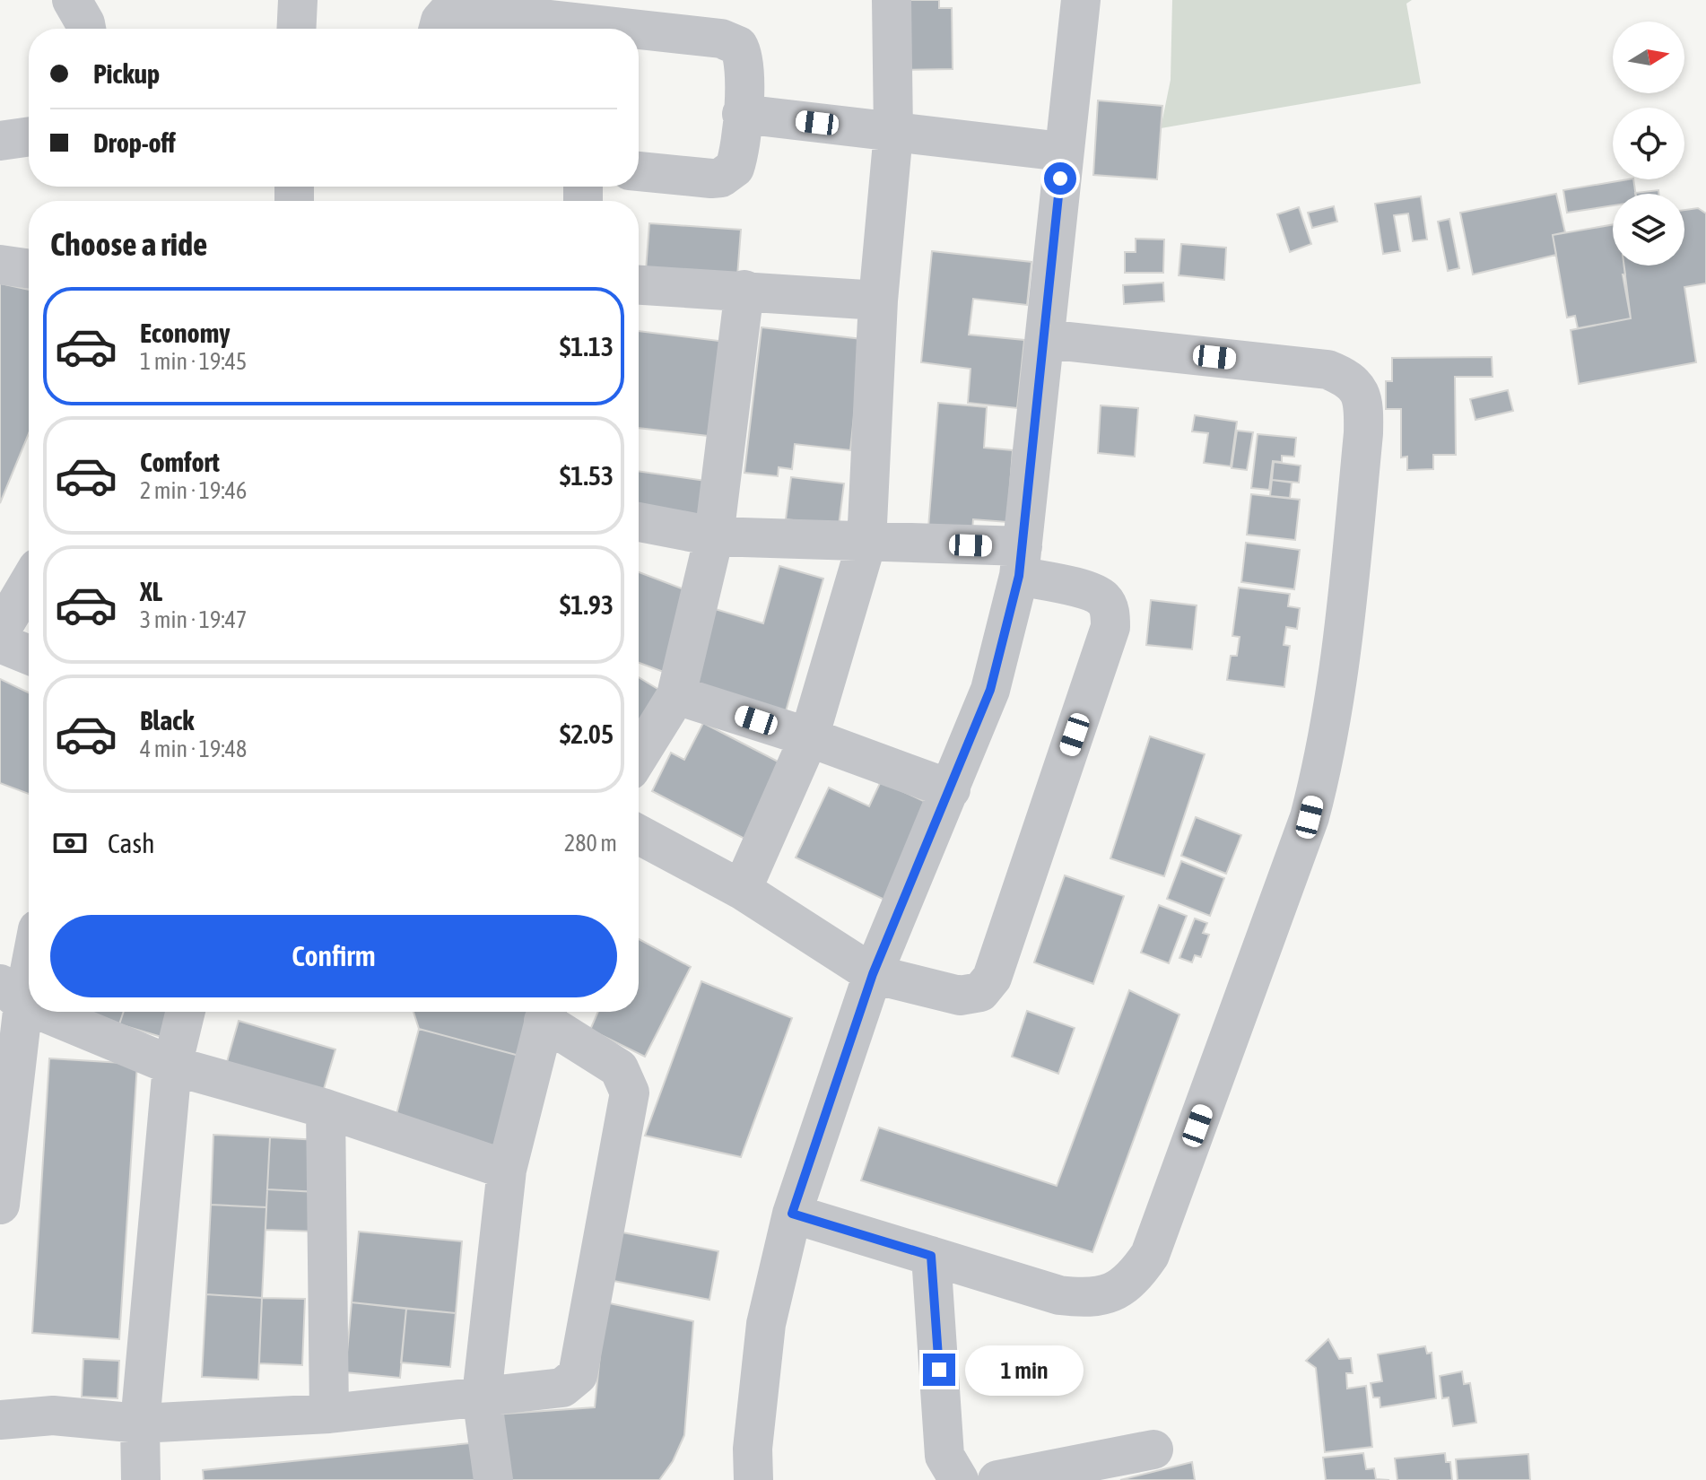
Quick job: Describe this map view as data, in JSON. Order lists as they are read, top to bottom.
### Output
{
  "north": "right",
  "page": {
    "banner": ["Pickup", "Drop-off"],
    "heading": "Choose a ride",
    "list": [
      {
        "name": "Economy",
        "note": "1 min · 19:45",
        "value": "$1.13"
      },
      {
        "name": "Comfort",
        "note": "2 min · 19:46",
        "value": "$1.53"
      },
      {
        "name": "XL",
        "note": "3 min · 19:47",
        "value": "$1.93"
      },
      {
        "name": "Black",
        "note": "4 min · 19:48",
        "value": "$2.05"
      }
    ],
    "pay": ["Cash", "280 m"],
    "buttons": "Confirm",
    "bubble": "1 min"
  }
}
